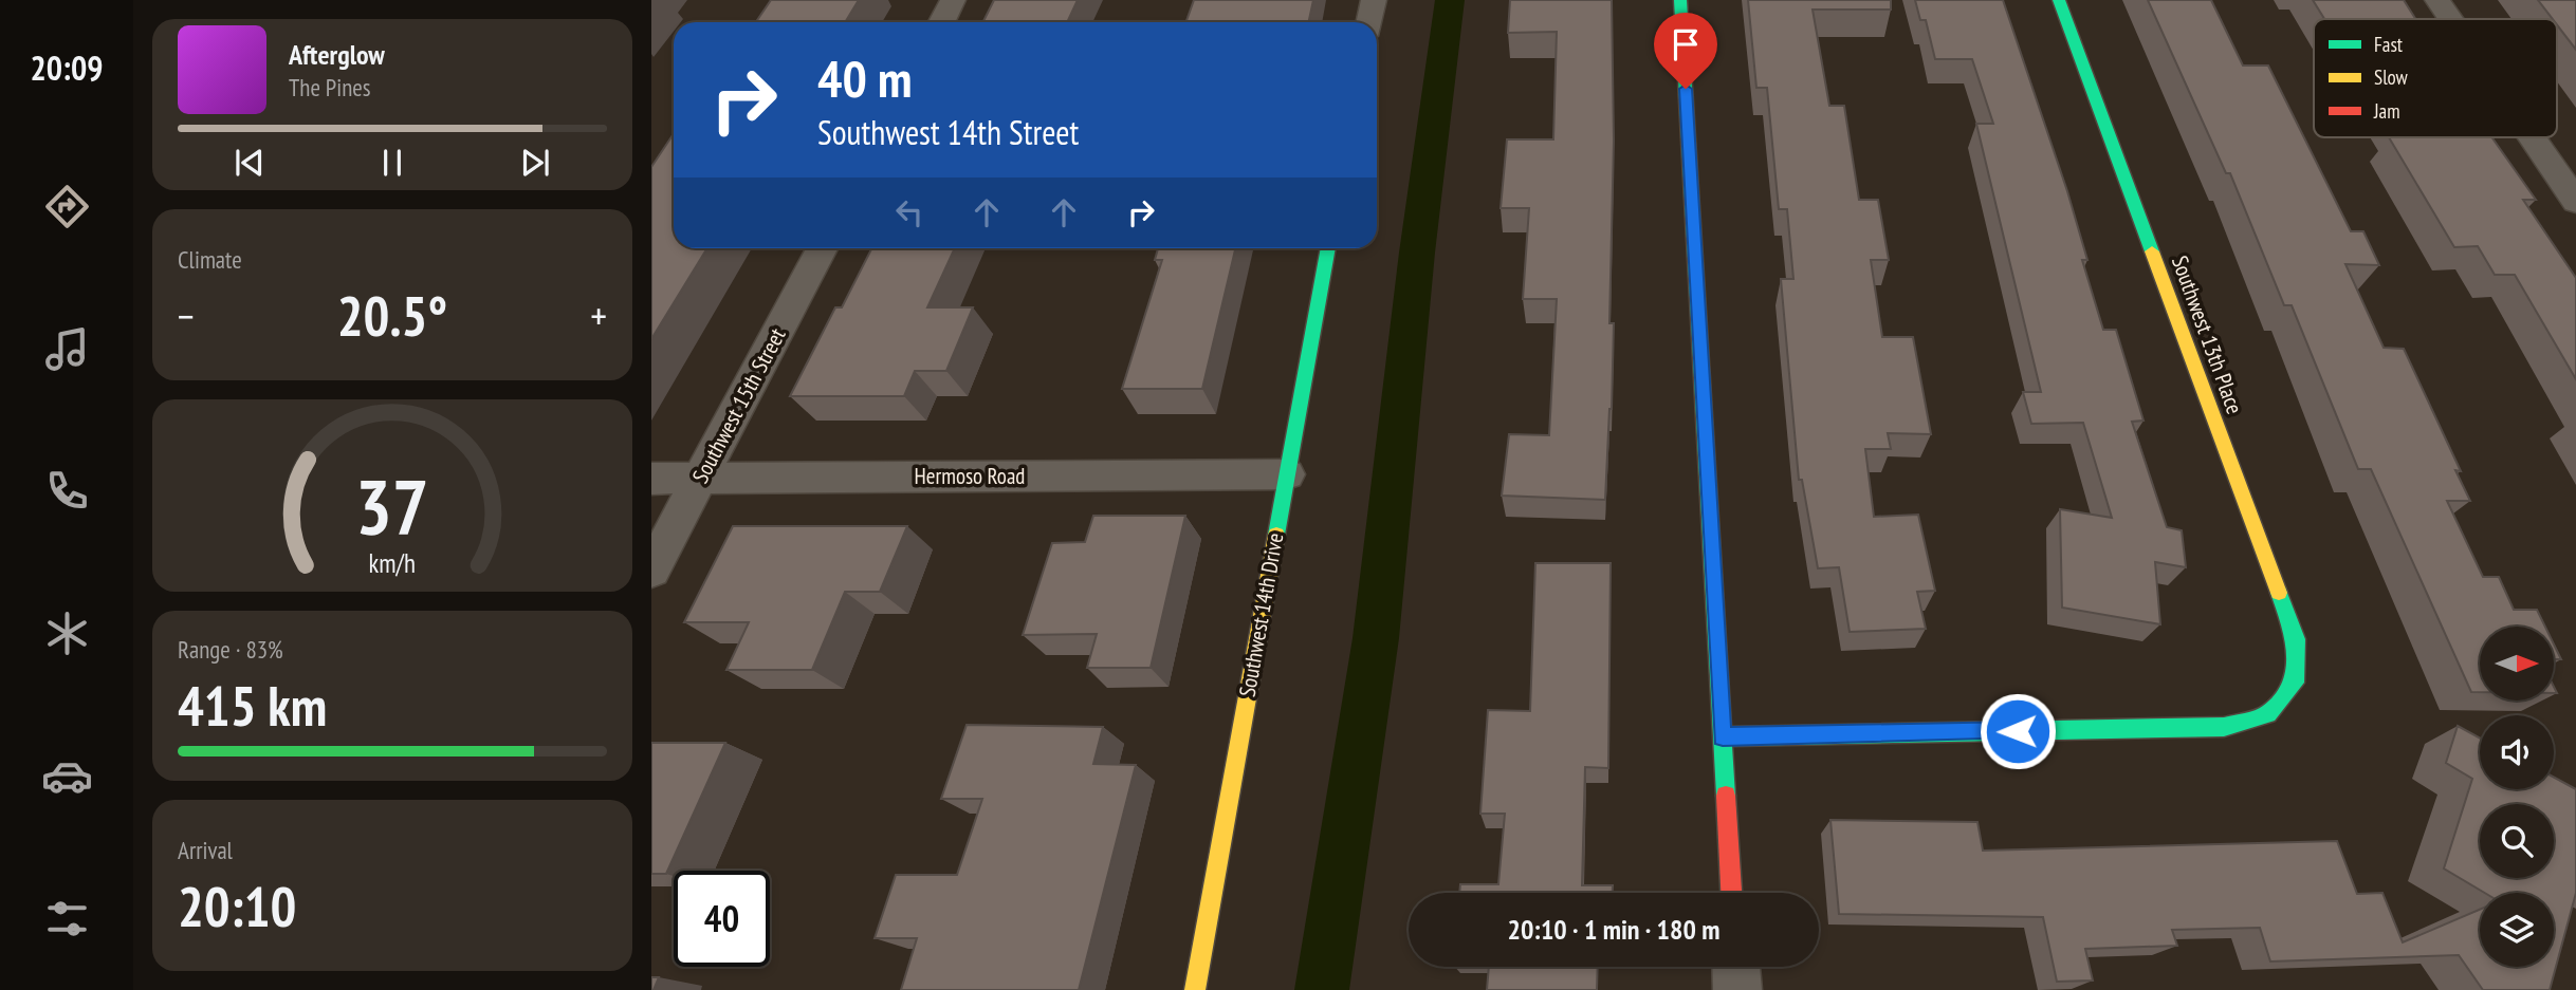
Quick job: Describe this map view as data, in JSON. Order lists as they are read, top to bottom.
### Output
{
  "streets": {
    "street": [
      "Southwest 13th Place",
      "Southwest 15th Street",
      "Hermoso Road",
      "Southwest 14th Drive"
    ]
  },
  "crossings": [
    ["Southwest 15th Street", "Hermoso Road"],
    ["Hermoso Road", "Southwest 14th Drive"]
  ],
  "legend": ["Fast", "Slow", "Jam"],
  "north": "right",
  "page": {
    "tabs": "20:09",
    "turn": ["40 m", "Southwest 14th Street"],
    "song": ["Afterglow", "The Pines"],
    "tile": [
      "Climate",
      ["Range · 83%", "415 km"],
      ["Arrival", "20:10"]
    ],
    "heat": ["−", "20.5°", "+"],
    "limit": "40",
    "trip": "20:10 · 1 min · 180 m",
    "gauge": ["37", "km/h"]
  }
}
